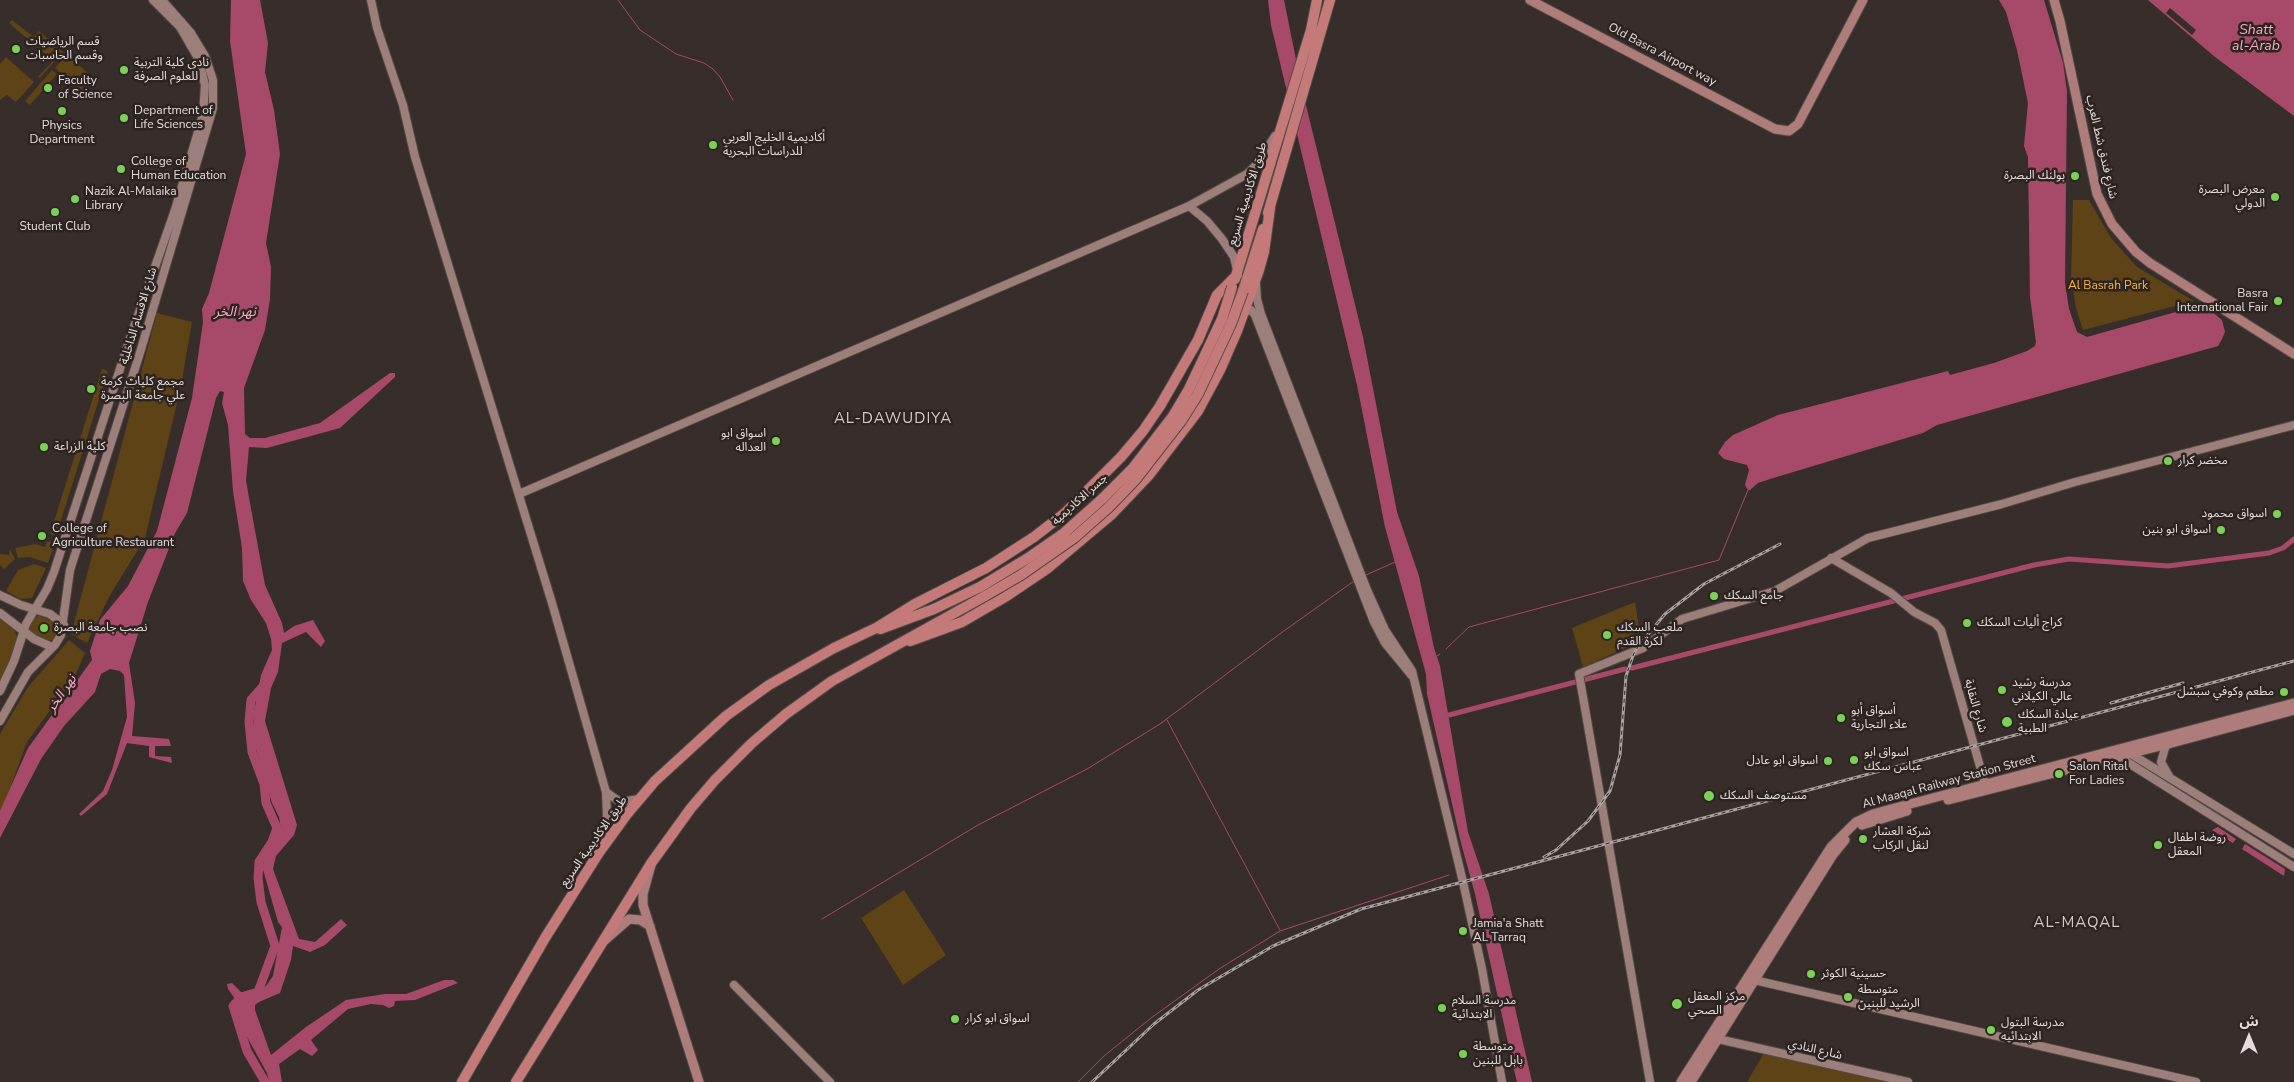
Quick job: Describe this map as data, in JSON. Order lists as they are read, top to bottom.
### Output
{
  "streets": {
    "highway": ["طريق الاكاديمية السريع", "جسر الاكاديمية"],
    "main road": ["Old Basra Airport way", "شارع فندق شط العرب", "Al Maaqal Railway Station Street"],
    "street": ["شارع الاقسام الداخلية", "شارع النقابة", "شارع النادي"]
  },
  "crossings": [
    ["طريق الاكاديمية السريع", "جسر الاكاديمية"],
    ["شارع النقابة", "Al Maaqal Railway Station Street"],
    ["Al Maaqal Railway Station Street", "شارع النادي"]
  ],
  "districts": ["AL-DAWUDIYA", "AL-MAQAL"],
  "water": ["Shatt al-Arab", "نهر الخر"],
  "parks": ["Al Basrah Park"],
  "places": [
    "قسم الرياضيات وقسم الحاسبات",
    "نادي كلية التربية للعلوم الصرفة",
    "Faculty of Science",
    "Physics Department",
    "Department of Life Sciences",
    "أكاديمية الخليج العربي للدراسات البحرية",
    "College of Human Education",
    "بولنك البصرة",
    "معرض البصرة الدولي",
    "Nazik Al-Malaika Library",
    "Student Club",
    "Basra International Fair",
    "مجمع كليات كرمة علي جامعة البصرة",
    "اسواق ابو العداله",
    "كلية الزراعة",
    "مخضر كرار",
    "اسواق محمود",
    "اسواق ابو بنين",
    "College of Agriculture Restaurant",
    "جامع السكك",
    "كراج أليات السكك",
    "نصب جامعة البصرة",
    "ملعب السكك لكرة القدم",
    "مدرسة رشيد عالي الكيلاني",
    "مطعم وكوفي سبشل",
    "أسواق أبو علاء التجارية",
    "عيادة السكك الطبية",
    "اسواق ابو عباس سكك",
    "اسواق ابو عادل",
    "Salon Rital For Ladies",
    "مستوصف السكك",
    "شركة العشار لنقل الركاب",
    "روضة اطفال المعقل",
    "Jamia'a Shatt AL Tarraq",
    "حسينية الكوثر",
    "متوسطة الرشيد للبنين",
    "مركز المعقل الصحي",
    "مدرسة السلام الابتدائية",
    "اسواق ابو كرار",
    "مدرسة البتول الابتدائيه",
    "متوسطة بابل للبنين"
  ],
  "north": "top"
}
